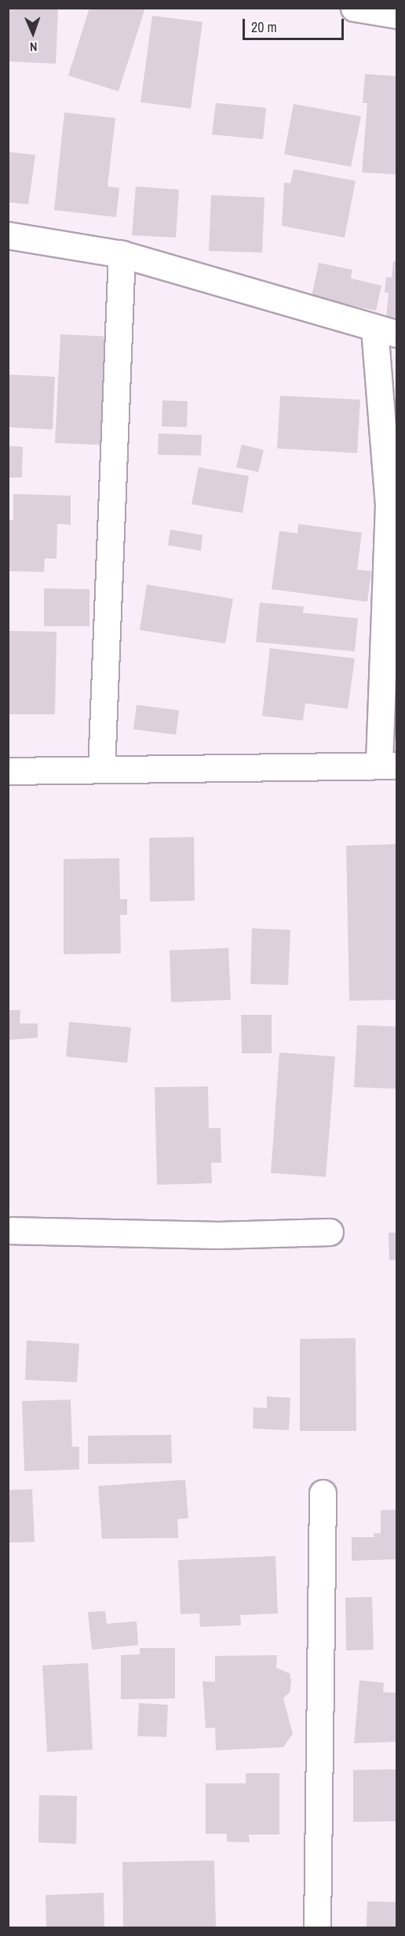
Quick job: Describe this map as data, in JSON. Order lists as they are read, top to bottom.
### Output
{
  "scale_bar": "20 m",
  "north": "bottom"
}
